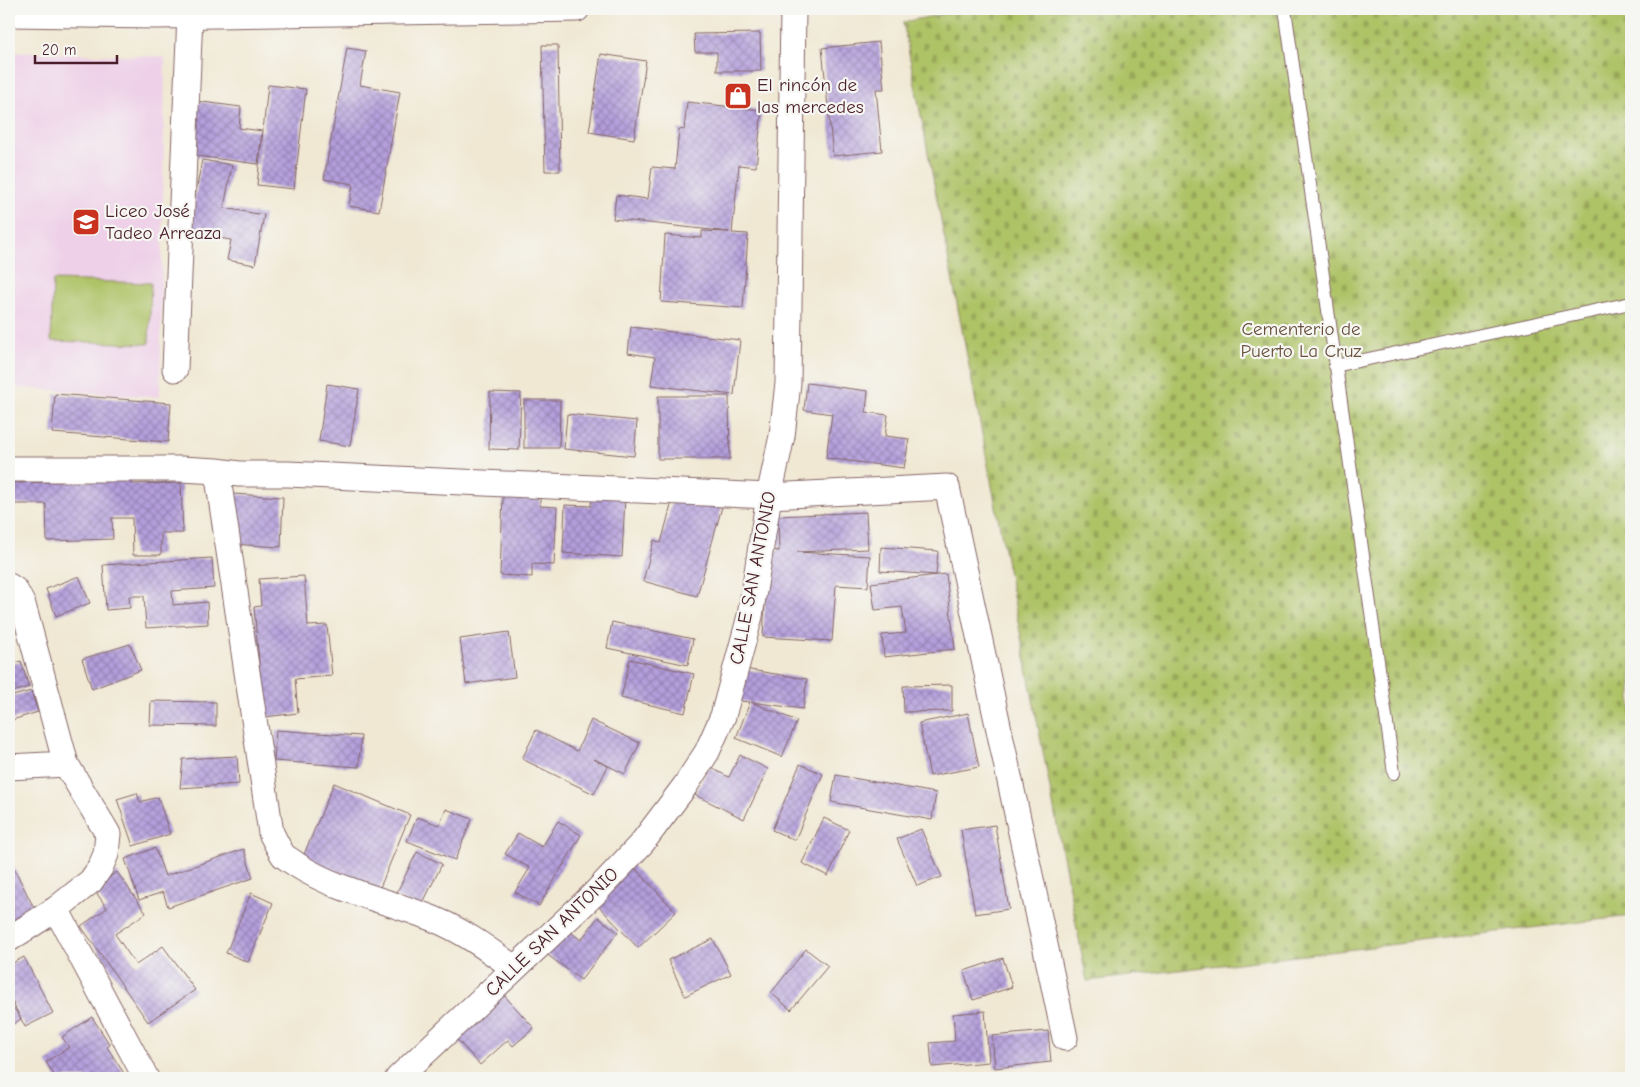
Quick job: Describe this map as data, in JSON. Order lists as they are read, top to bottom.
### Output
{
  "streets": {
    "street": ["CALLE SAN ANTONIO"]
  },
  "parks": ["Cementerio de Puerto La Cruz"],
  "places": {
    "shop": ["El rincón de las mercedes"],
    "school or university": ["Liceo José Tadeo Arreaza"]
  },
  "scale_bar": "20 m"
}
